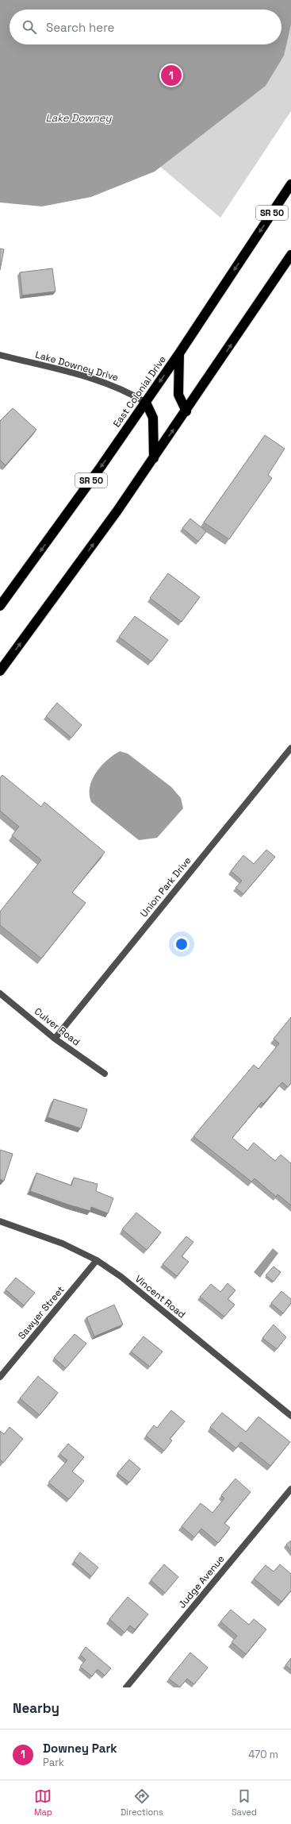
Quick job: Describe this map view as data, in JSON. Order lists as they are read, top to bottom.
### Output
{
  "streets": {
    "highway": ["SR 50", "East Colonial Drive"],
    "street": [
      "Lake Downey Drive",
      "Union Park Drive",
      "Culver Road",
      "Vincent Road",
      "Sawyer Street",
      "Judge Avenue"
    ]
  },
  "crossings": [
    ["Lake Downey Drive", "East Colonial Drive"],
    ["Union Park Drive", "Culver Road"],
    ["Vincent Road", "Sawyer Street"]
  ],
  "water": ["Lake Downey"],
  "page": {
    "search": "Search here",
    "pins": "1",
    "heading": "Nearby",
    "list": [
      {
        "mark": "1",
        "name": "Downey Park",
        "note": "Park",
        "value": "470 m"
      }
    ],
    "nav": ["Map", "Directions", "Saved"]
  }
}
